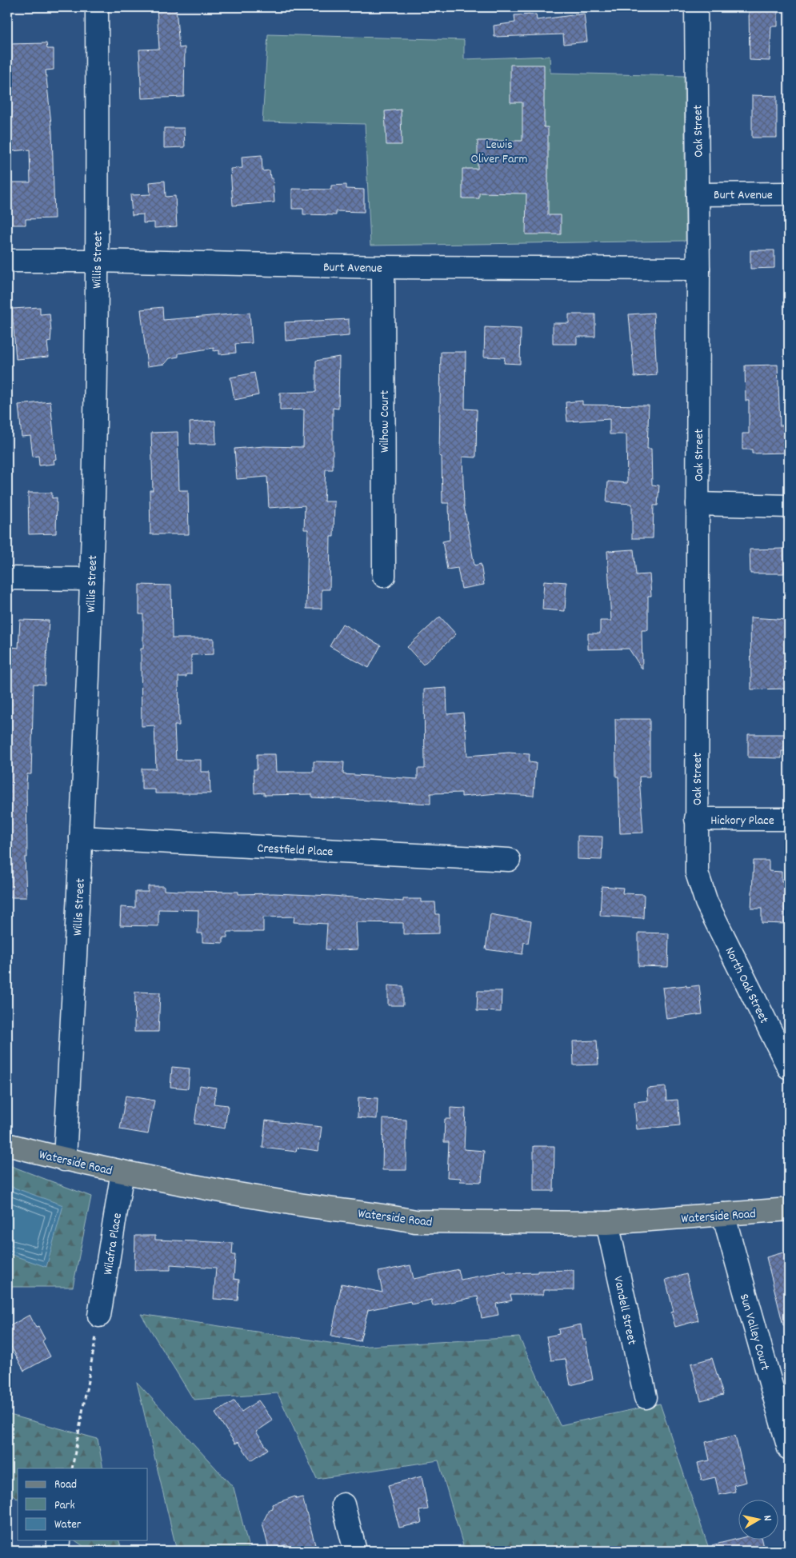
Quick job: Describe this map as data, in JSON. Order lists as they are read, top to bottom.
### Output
{
  "streets": {
    "main road": ["Waterside Road"],
    "street": [
      "Oak Street",
      "Burt Avenue",
      "Willis Street",
      "Wilhow Court",
      "Hickory Place",
      "Crestfield Place",
      "North Oak Street",
      "Wilafra Place",
      "Vandell Street",
      "Sun Valley Court"
    ]
  },
  "crossings": [
    ["Oak Street", "Burt Avenue"],
    ["Oak Street", "Hickory Place"],
    ["Oak Street", "North Oak Street"],
    ["Burt Avenue", "Willis Street"],
    ["Burt Avenue", "Wilhow Court"],
    ["Willis Street", "Crestfield Place"],
    ["Willis Street", "Waterside Road"],
    ["Waterside Road", "Wilafra Place"],
    ["Waterside Road", "Vandell Street"],
    ["Waterside Road", "Sun Valley Court"]
  ],
  "parks": ["Lewis Oliver Farm"],
  "legend": ["Road", "Park", "Water"],
  "north": "right"
}
